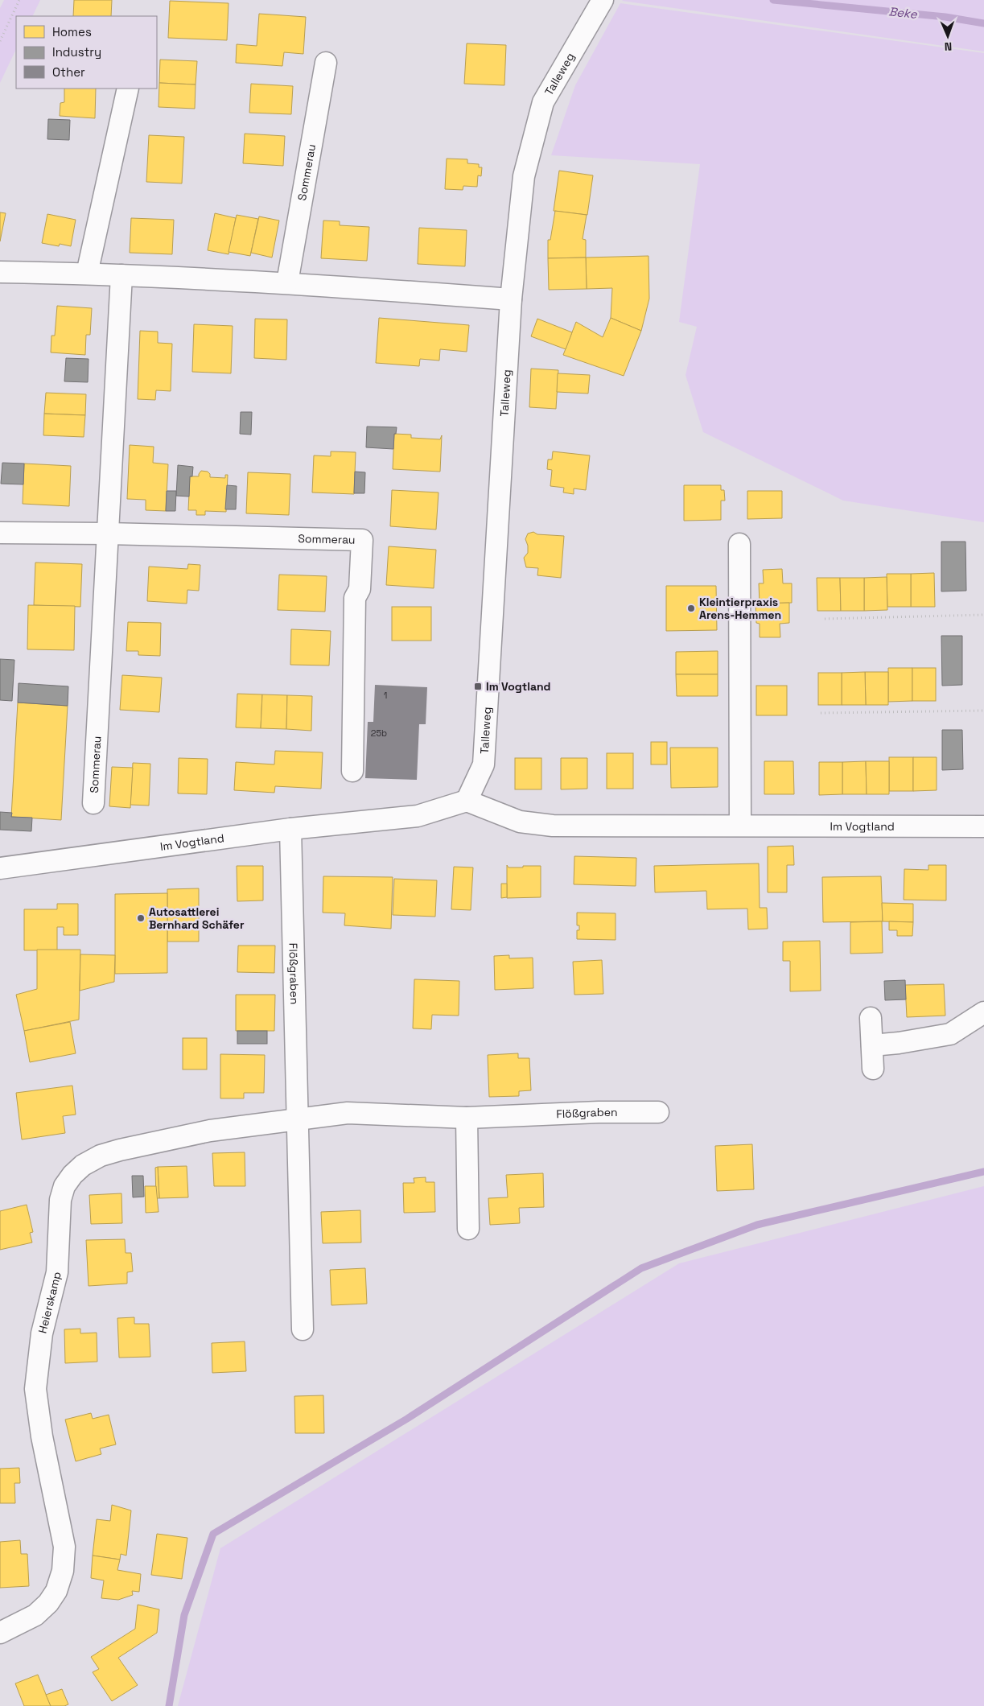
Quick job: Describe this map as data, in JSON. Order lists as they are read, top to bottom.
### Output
{
  "streets": {
    "street": [
      "Talleweg",
      "Sommerau",
      "Im Vogtland",
      "Flößgraben",
      "Heierskamp"
    ]
  },
  "crossings": [
    ["Talleweg", "Im Vogtland"],
    ["Im Vogtland", "Flößgraben"],
    ["Flößgraben", "Heierskamp"]
  ],
  "water": ["Beke"],
  "places": {
    "other": ["Kleintierpraxis Arens-Hemmen", "Autosattlerei Bernhard Schäfer"],
    "transit": ["Im Vogtland"]
  },
  "house_numbers": ["1", "25b"],
  "legend": ["Homes", "Industry", "Other"],
  "north": "bottom"
}
